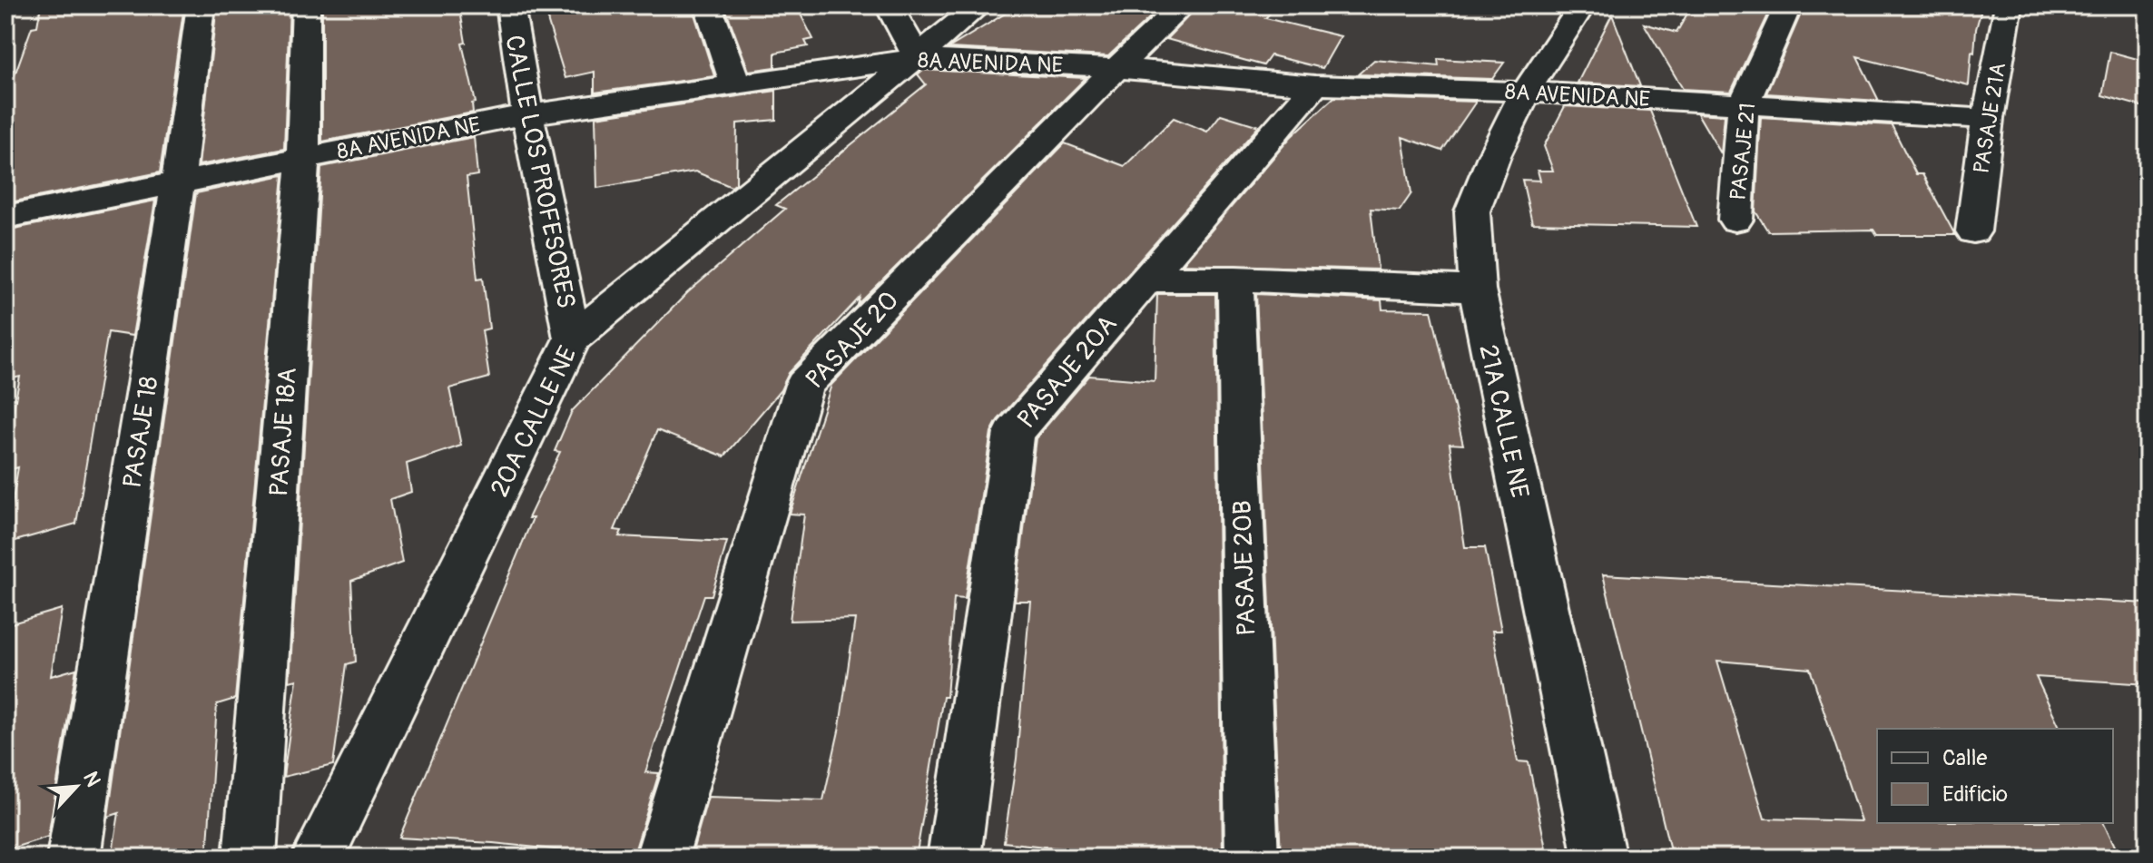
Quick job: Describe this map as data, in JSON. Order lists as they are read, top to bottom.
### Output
{
  "streets": {
    "street": [
      "8A AVENIDA NE",
      "PASAJE 21A",
      "PASAJE 21",
      "CALLE LOS PROFESORES",
      "PASAJE 20",
      "PASAJE 20A",
      "20A CALLE NE",
      "21A CALLE NE",
      "PASAJE 18",
      "PASAJE 18A",
      "PASAJE 20B"
    ]
  },
  "crossings": [
    ["8A AVENIDA NE", "PASAJE 21A"],
    ["8A AVENIDA NE", "PASAJE 21"],
    ["8A AVENIDA NE", "CALLE LOS PROFESORES"],
    ["8A AVENIDA NE", "PASAJE 20"],
    ["8A AVENIDA NE", "PASAJE 20A"],
    ["8A AVENIDA NE", "20A CALLE NE"],
    ["8A AVENIDA NE", "21A CALLE NE"],
    ["8A AVENIDA NE", "PASAJE 18"],
    ["8A AVENIDA NE", "PASAJE 18A"],
    ["CALLE LOS PROFESORES", "20A CALLE NE"]
  ],
  "legend": ["Calle", "Edificio"],
  "north": "top right"
}
